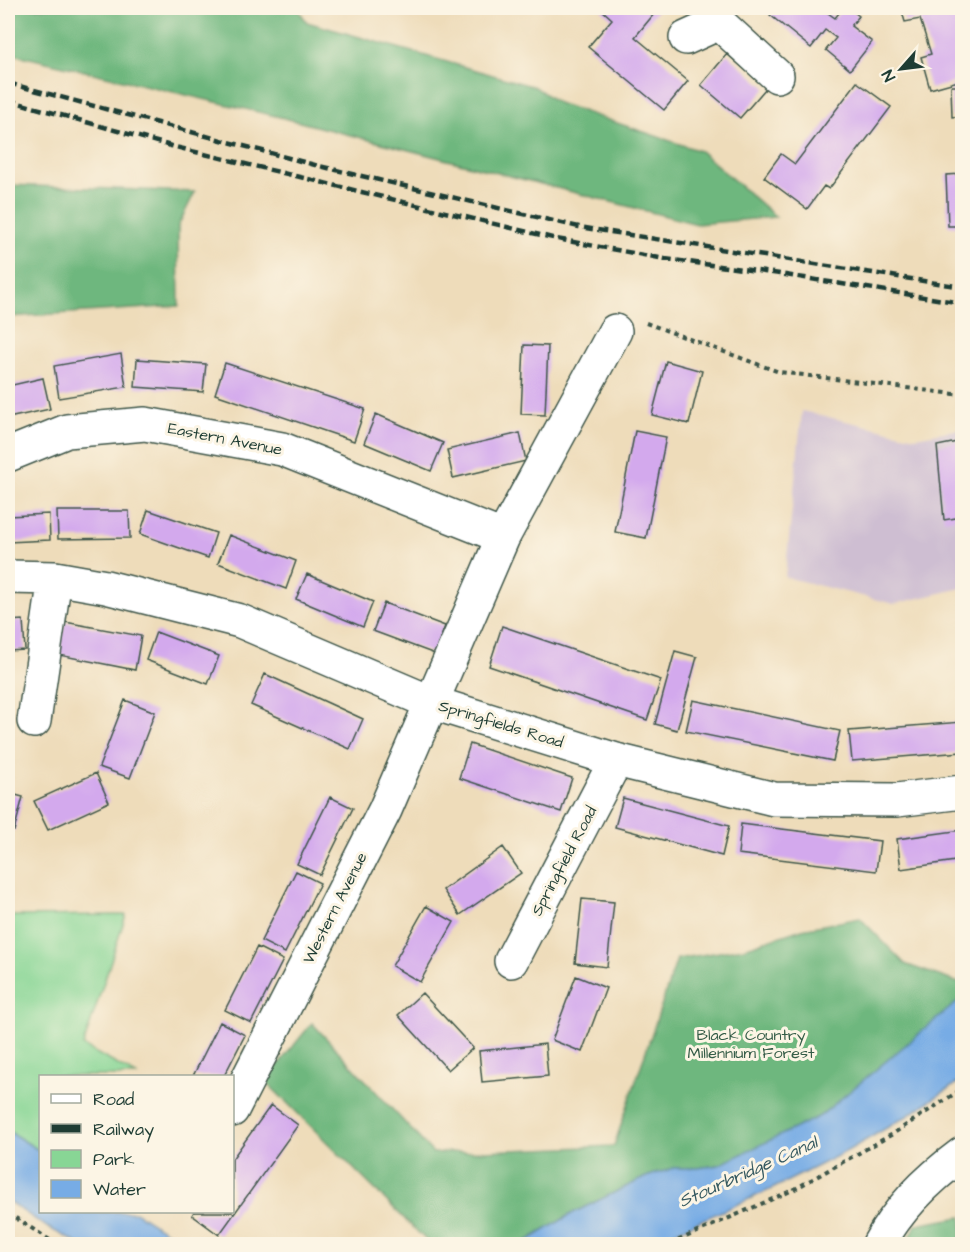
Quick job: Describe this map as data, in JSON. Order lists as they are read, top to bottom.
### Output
{
  "streets": {
    "street": [
      "Eastern Avenue",
      "Springfields Road",
      "Springfield Road",
      "Western Avenue"
    ]
  },
  "crossings": [
    ["Springfields Road", "Springfield Road"],
    ["Springfields Road", "Western Avenue"]
  ],
  "water": ["Stourbridge Canal"],
  "parks": ["Black Country Millennium Forest"],
  "legend": [
    "Road",
    "Railway",
    "Park",
    "Water"
  ],
  "north": "bottom left"
}
